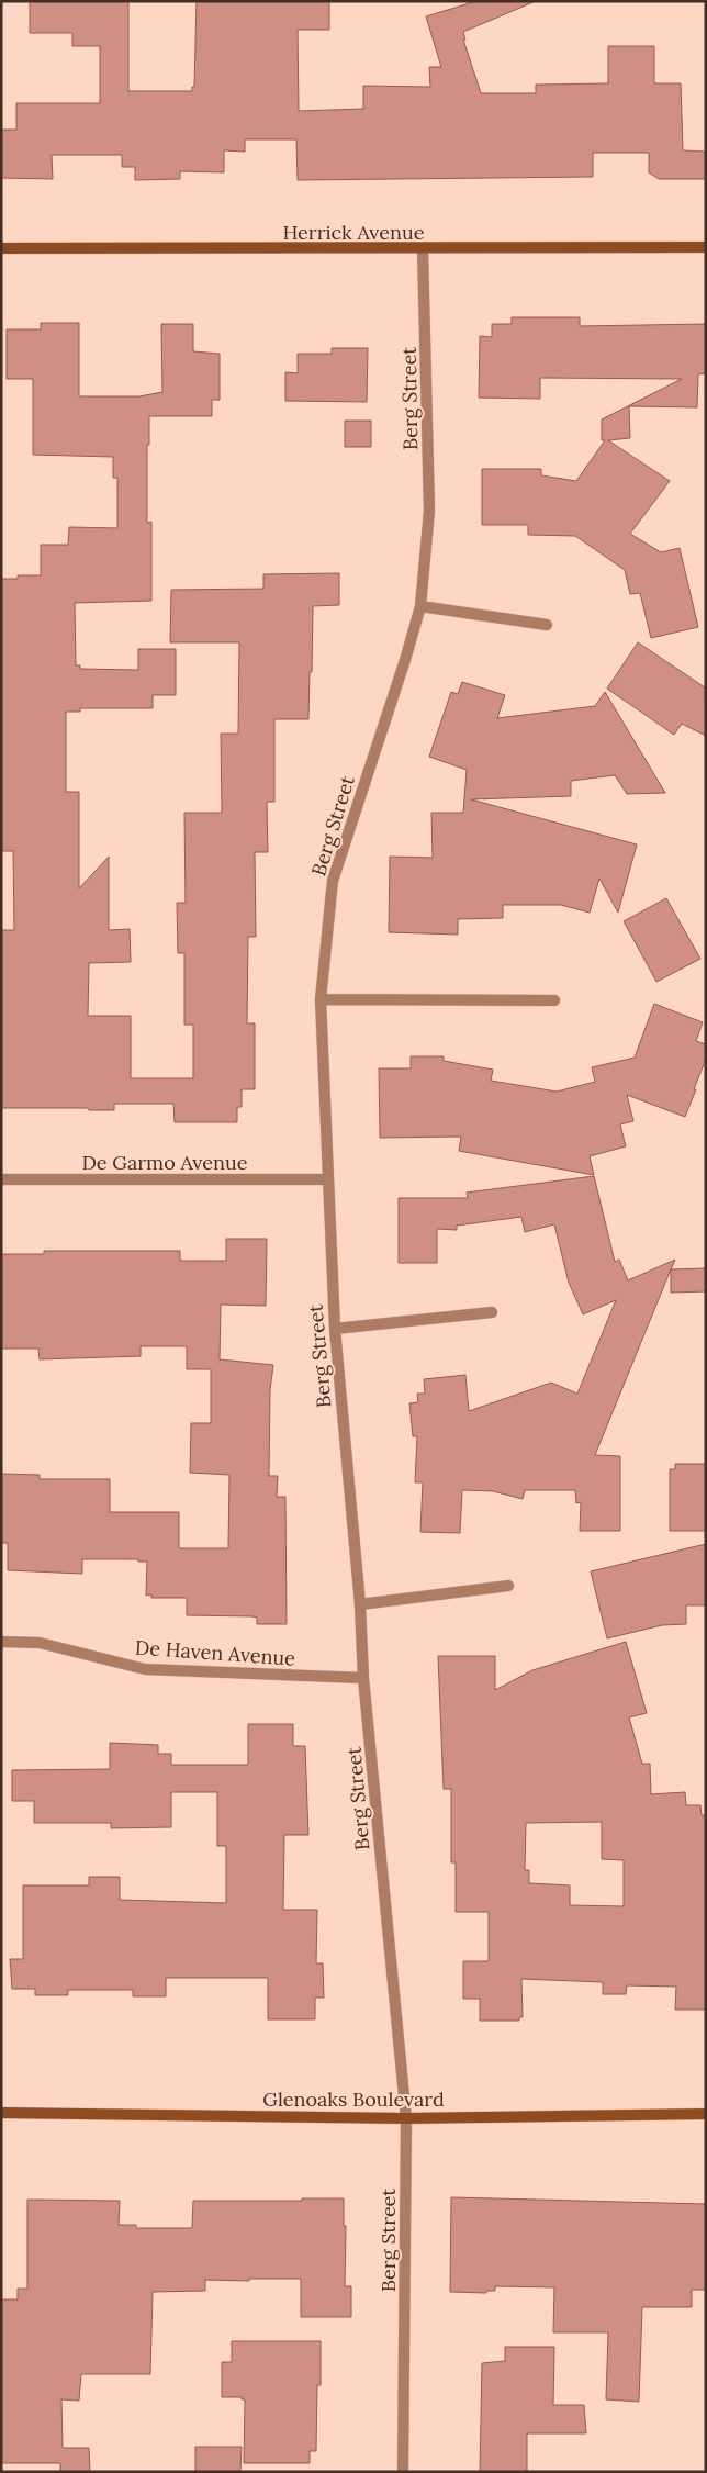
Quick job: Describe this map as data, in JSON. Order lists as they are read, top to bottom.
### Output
{
  "streets": {
    "main road": ["Herrick Avenue", "Glenoaks Boulevard"],
    "street": ["Berg Street", "De Garmo Avenue", "De Haven Avenue"]
  },
  "crossings": [
    ["Herrick Avenue", "Berg Street"],
    ["Berg Street", "De Garmo Avenue"],
    ["Berg Street", "De Haven Avenue"],
    ["Berg Street", "Glenoaks Boulevard"]
  ]
}
